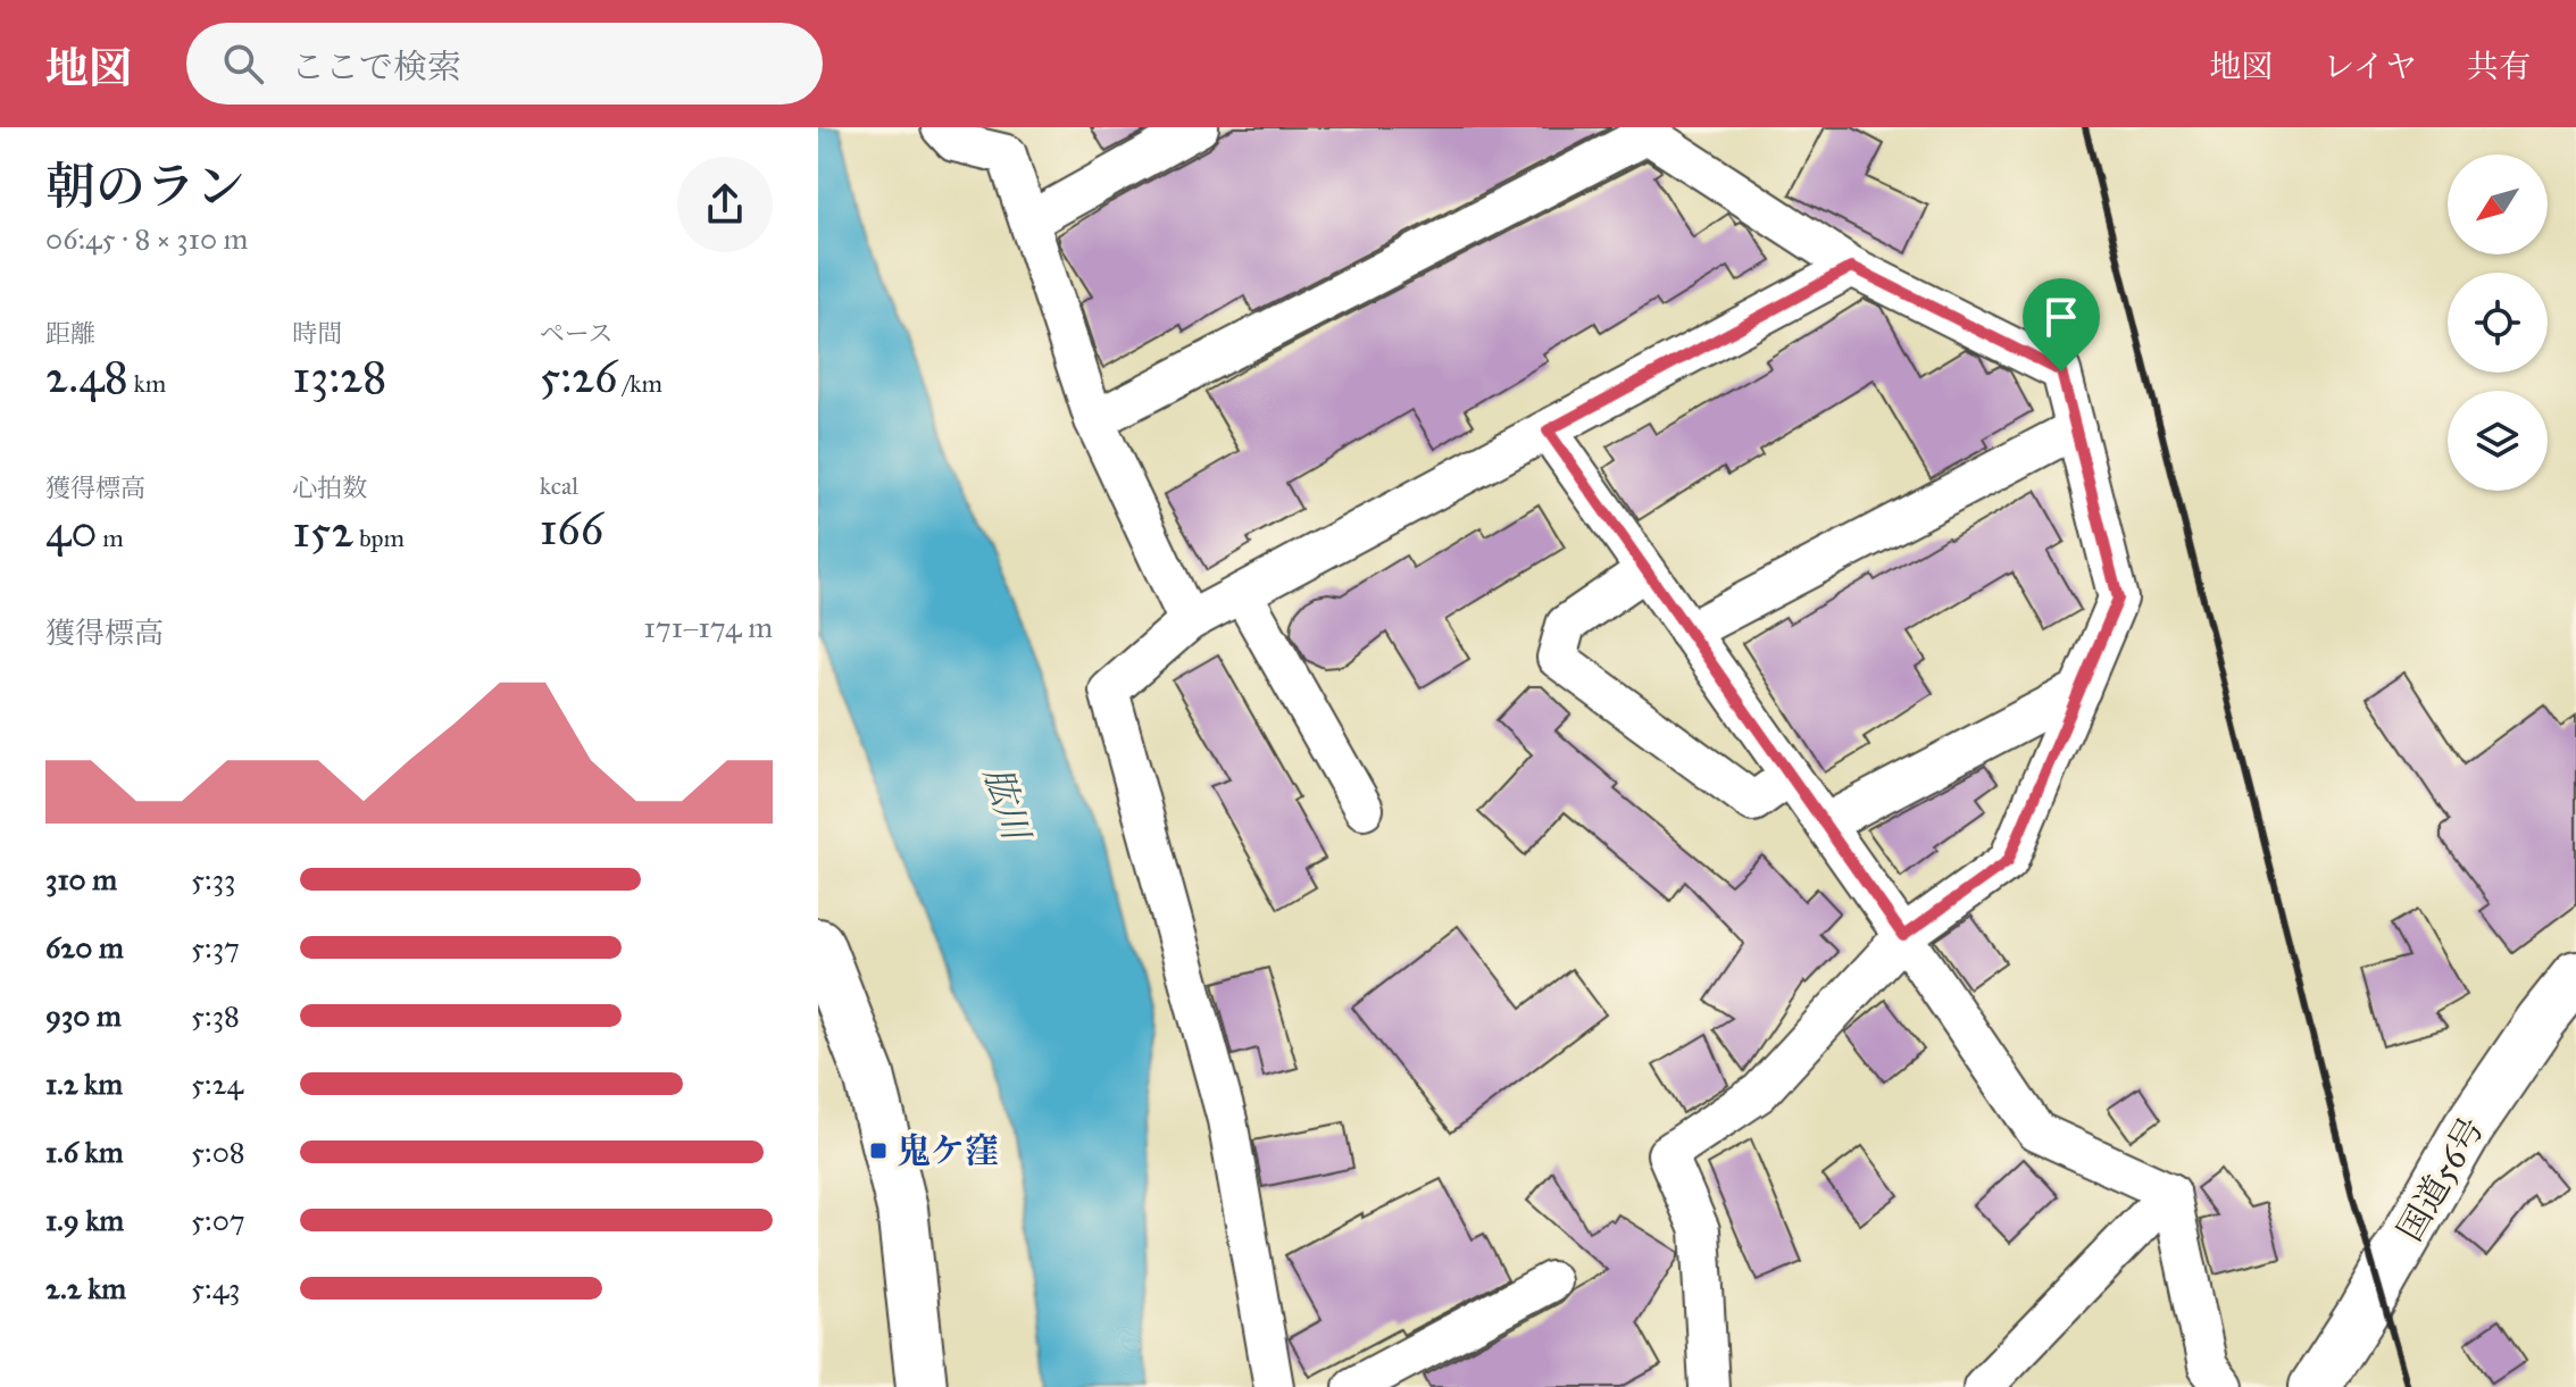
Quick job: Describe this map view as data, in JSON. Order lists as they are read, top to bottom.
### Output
{
  "streets": {
    "main road": ["国道56号"]
  },
  "water": ["肱川"],
  "places": {
    "transit": ["鬼ケ窪"]
  },
  "north": "bottom left",
  "page": {
    "header": "地図",
    "search": "ここで検索",
    "nav": ["地図", "レイヤ", "共有"],
    "heading": ["朝のラン", "06:45 · 8 × 310 m"],
    "stats": [
      ["距離", "2.48 km"],
      ["時間", "13:28"],
      ["ペース", "5:26 /km"],
      ["獲得標高", "40 m"],
      ["心拍数", "152 bpm"],
      ["kcal", "166"]
    ],
    "chart": ["獲得標高", "171–174 m"],
    "list": [
      {
        "name": "310 m",
        "note": "5:33"
      },
      {
        "name": "620 m",
        "note": "5:37"
      },
      {
        "name": "930 m",
        "note": "5:38"
      },
      {
        "name": "1.2 km",
        "note": "5:24"
      },
      {
        "name": "1.6 km",
        "note": "5:08"
      },
      {
        "name": "1.9 km",
        "note": "5:07"
      },
      {
        "name": "2.2 km",
        "note": "5:43"
      }
    ]
  }
}
